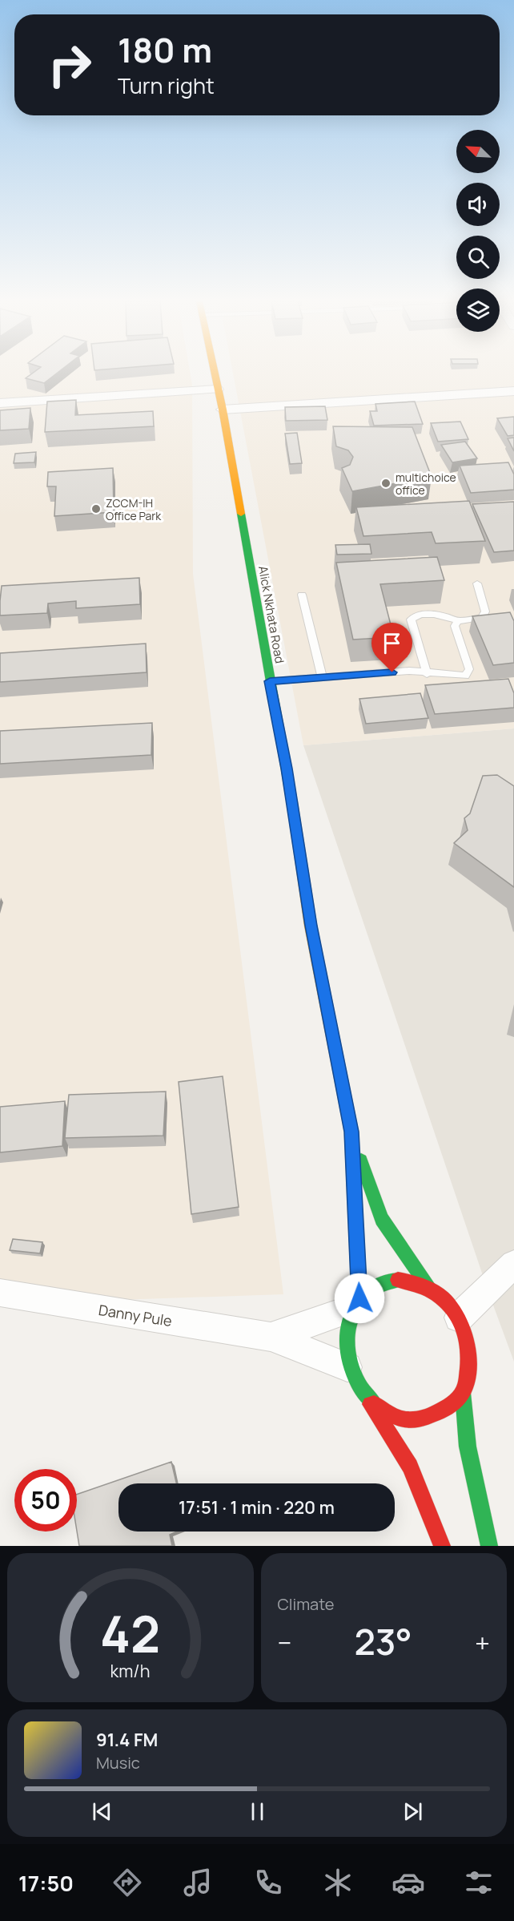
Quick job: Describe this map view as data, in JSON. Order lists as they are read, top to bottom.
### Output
{
  "streets": {
    "main road": ["Alick Nkhata Road"],
    "street": ["Danny Pule"]
  },
  "crossings": [
    ["Alick Nkhata Road", "Danny Pule"]
  ],
  "places": ["multichoice office", "ZCCM-IH Office Park"],
  "north": "top left",
  "page": {
    "turn": ["180 m", "Turn right"],
    "limit": "50",
    "trip": "17:51 · 1 min · 220 m",
    "tile": "Climate",
    "heat": ["−", "23°", "+"],
    "song": ["91.4 FM", "Music"],
    "tabs": "17:50",
    "gauge": ["42", "km/h"]
  }
}
